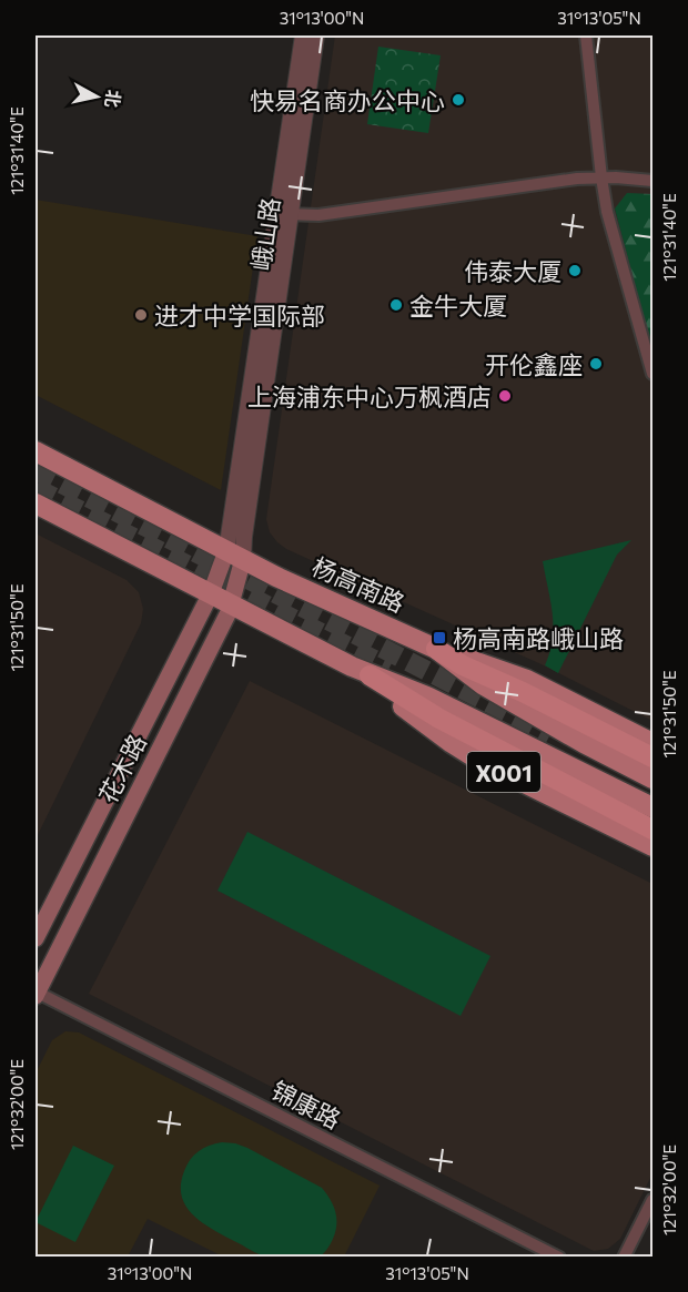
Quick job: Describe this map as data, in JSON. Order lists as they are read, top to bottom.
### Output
{
  "streets": {
    "main road": ["杨高南路", "花木路", "X001"],
    "street": ["峨山路", "锦康路"]
  },
  "crossings": [
    ["峨山路", "杨高南路"],
    ["峨山路", "花木路"],
    ["杨高南路", "花木路"],
    ["杨高南路", "X001"],
    ["花木路", "X001"],
    ["花木路", "锦康路"]
  ],
  "places": {
    "other": [
      "快易名商办公中心",
      "伟泰大厦",
      "金牛大厦",
      "进才中学国际部",
      "开伦鑫座",
      "上海浦东中心万枫酒店"
    ],
    "transit": ["杨高南路峨山路"]
  },
  "north": "right",
  "coordinates": [
    "31°13'00\"N",
    "31°13'05\"N",
    "121°31'40\"E",
    "121°31'50\"E",
    "121°32'00\"E"
  ]
}
